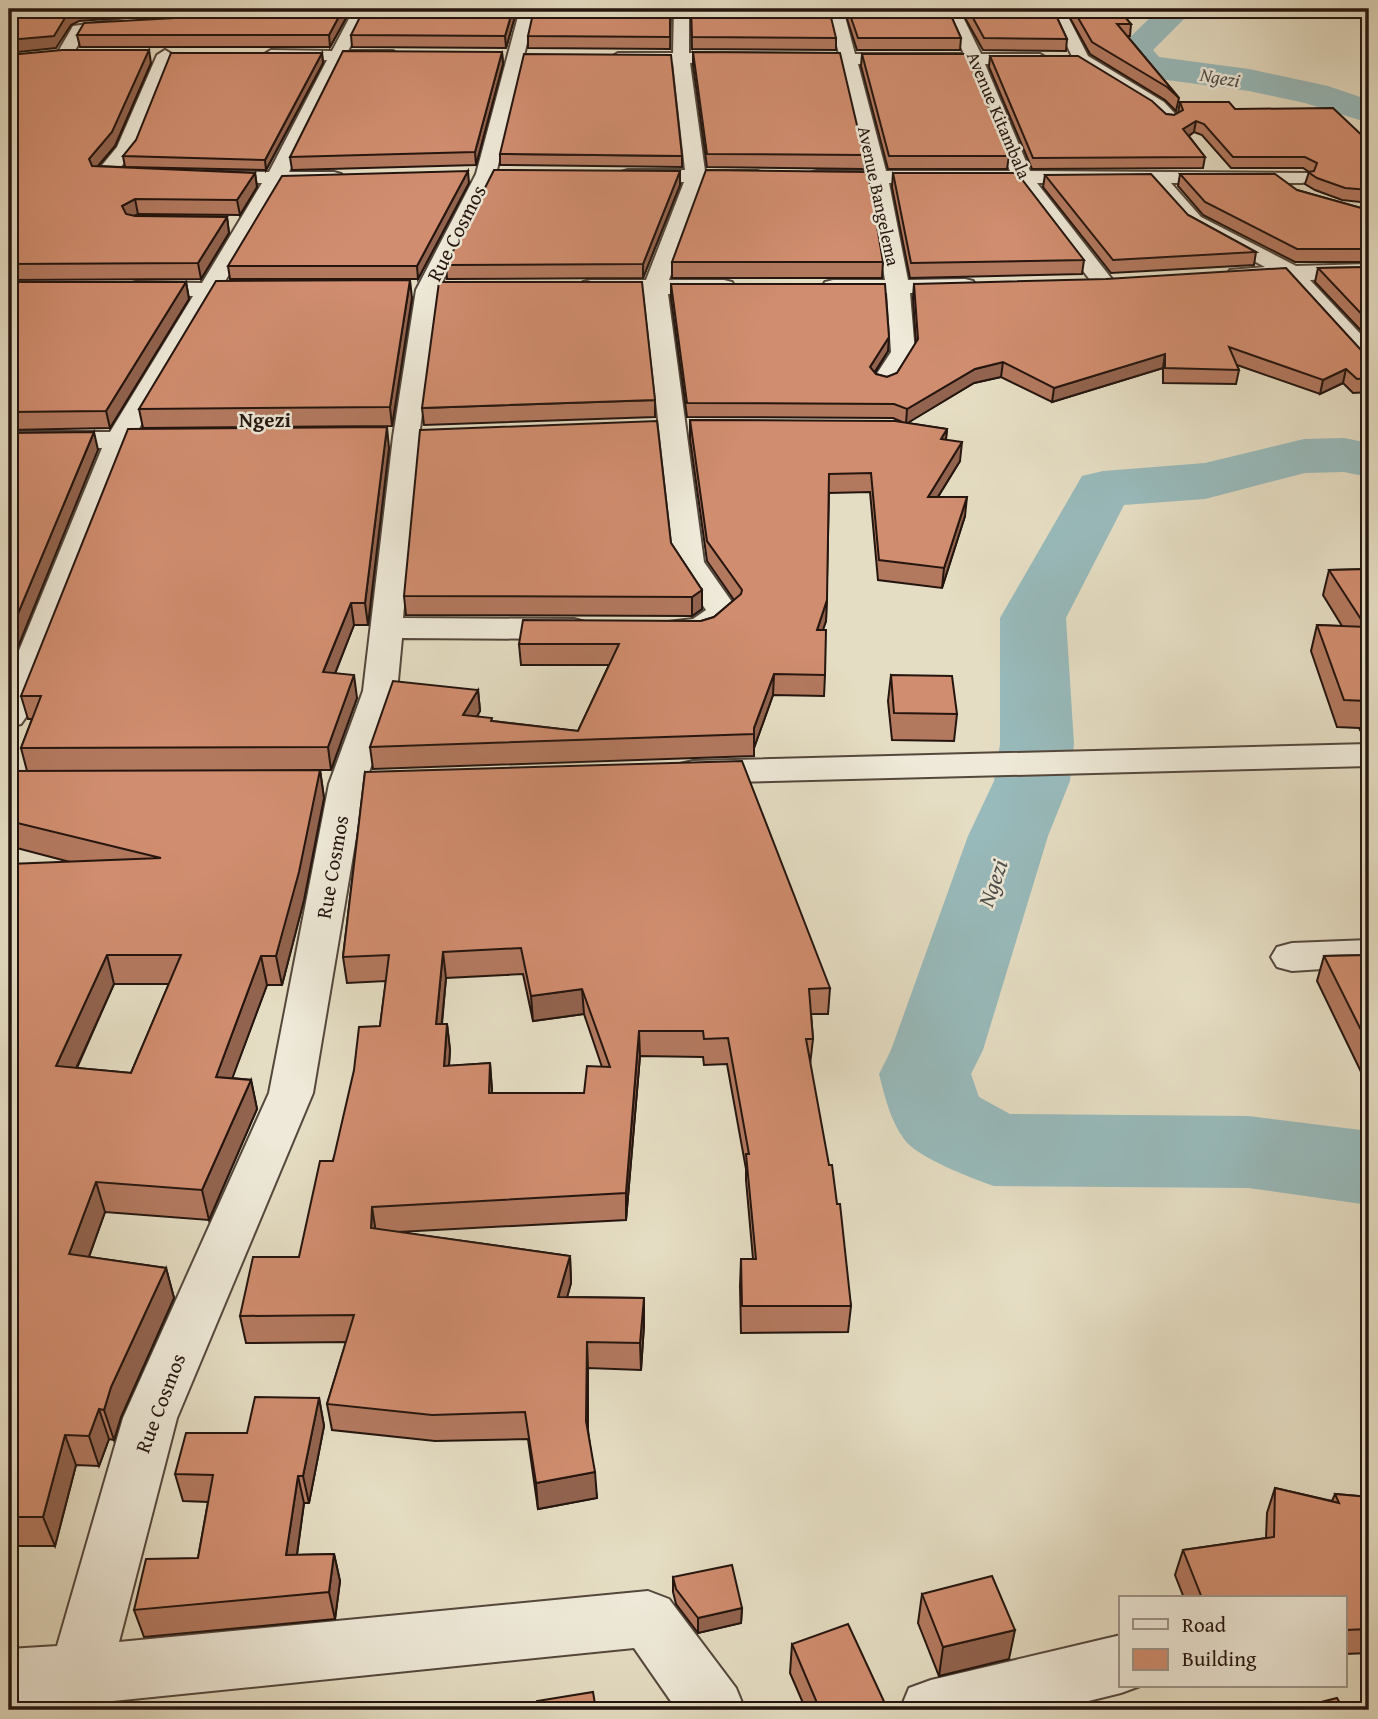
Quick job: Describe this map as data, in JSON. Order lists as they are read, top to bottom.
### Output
{
  "streets": {
    "street": ["Avenue Kitambala", "Avenue Bangelema", "Rue Cosmos"]
  },
  "districts": ["Ngezi"],
  "water": ["Ngezi"],
  "legend": ["Road", "Building"]
}
